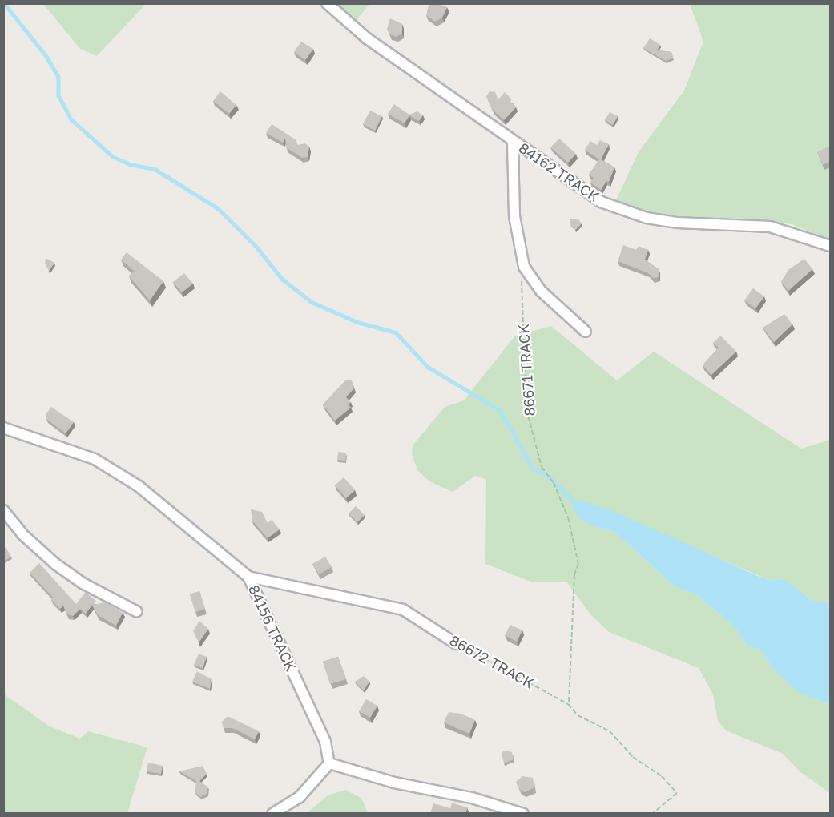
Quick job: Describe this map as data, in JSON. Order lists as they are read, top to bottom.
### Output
{
  "streets": {
    "street": ["84162 TRACK", "84156 TRACK", "86672 TRACK"],
    "path": ["86671 TRACK"]
  },
  "crossings": [
    ["86671 TRACK", "86672 TRACK"],
    ["84156 TRACK", "86672 TRACK"]
  ]
}
